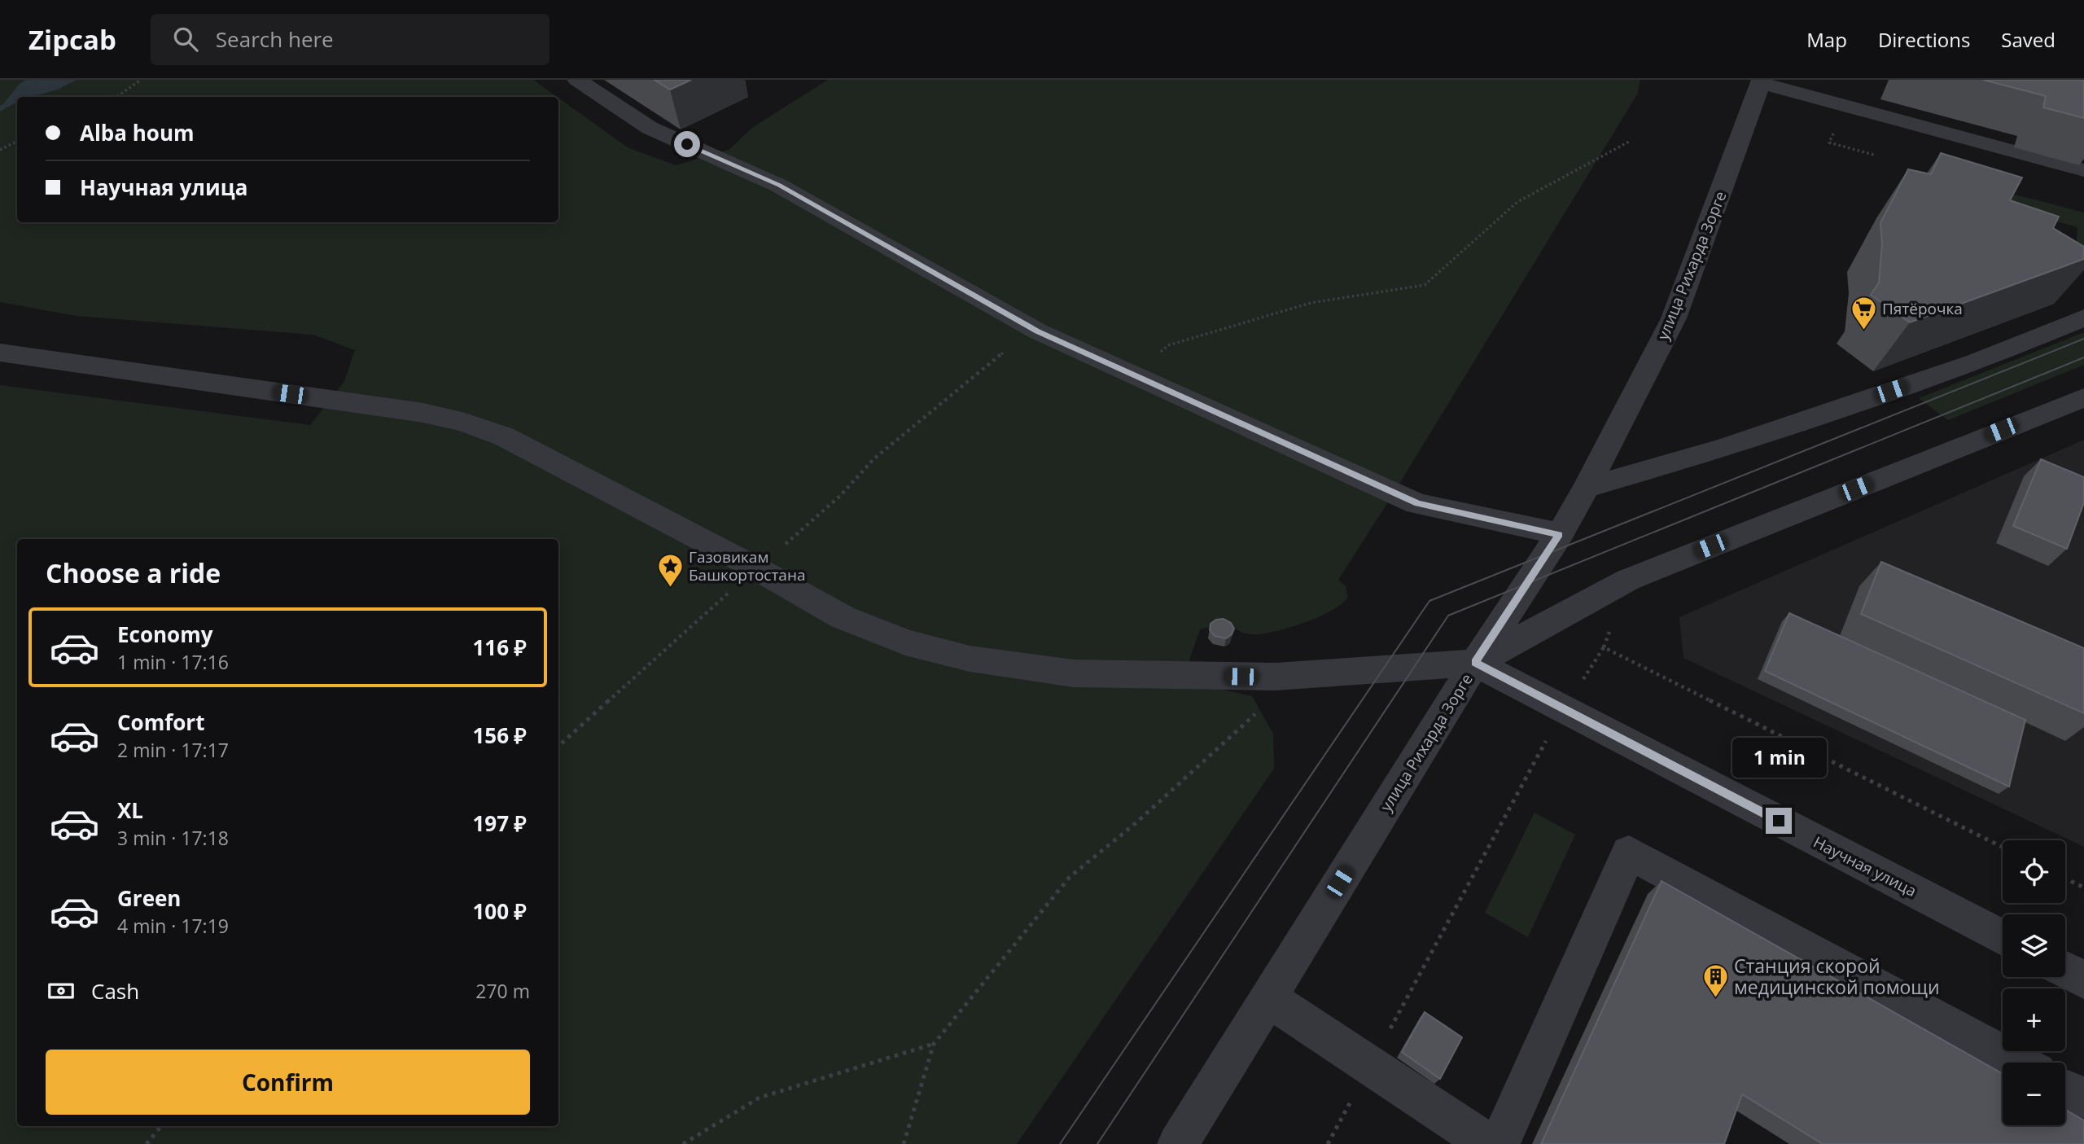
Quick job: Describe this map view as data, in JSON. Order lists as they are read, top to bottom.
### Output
{
  "streets": {
    "street": ["улица Рихарда Зорге", "Научная улица"]
  },
  "crossings": [
    ["улица Рихарда Зорге", "Научная улица"]
  ],
  "places": {
    "supermarket": ["Пятёрочка"],
    "place": ["Газовикам Башкортостана"],
    "building": ["Станция скорой медицинской помощи"]
  },
  "page": {
    "header": "Zipcab",
    "search": "Search here",
    "nav": ["Map", "Directions", "Saved"],
    "banner": ["Alba houm", "Научная улица"],
    "heading": "Choose a ride",
    "list": [
      {
        "name": "Economy",
        "note": "1 min · 17:16",
        "value": "116 ₽"
      },
      {
        "name": "Comfort",
        "note": "2 min · 17:17",
        "value": "156 ₽"
      },
      {
        "name": "XL",
        "note": "3 min · 17:18",
        "value": "197 ₽"
      },
      {
        "name": "Green",
        "note": "4 min · 17:19",
        "value": "100 ₽"
      }
    ],
    "bubble": "1 min",
    "map_buttons": ["+", "−"],
    "pay": ["Cash", "270 m"],
    "buttons": "Confirm"
  }
}
